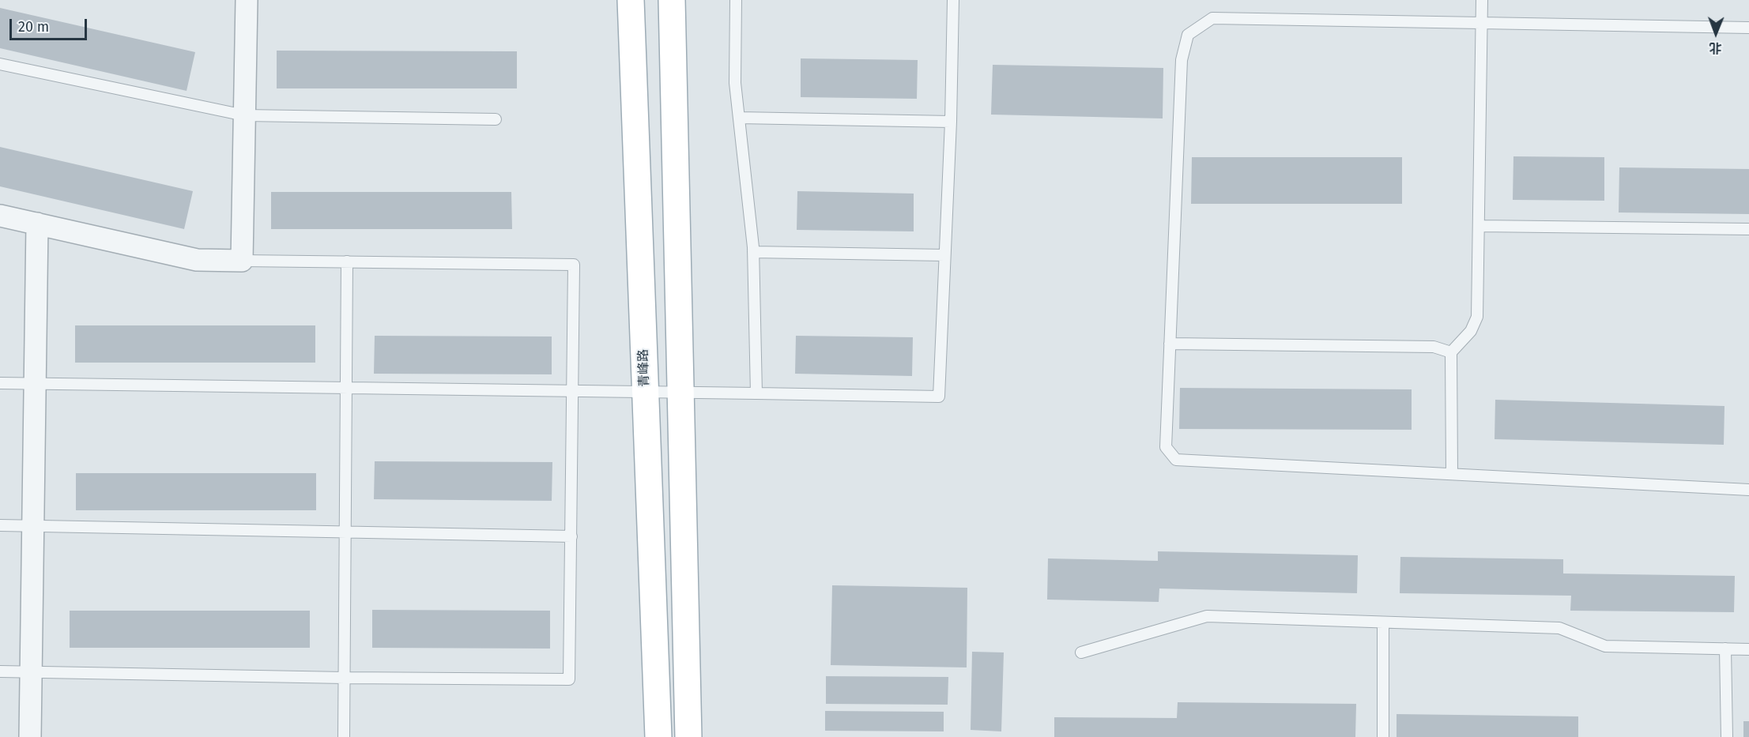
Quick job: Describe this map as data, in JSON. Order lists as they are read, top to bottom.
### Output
{
  "streets": {
    "main road": ["青峰路"]
  },
  "scale_bar": "20 m",
  "north": "bottom"
}
